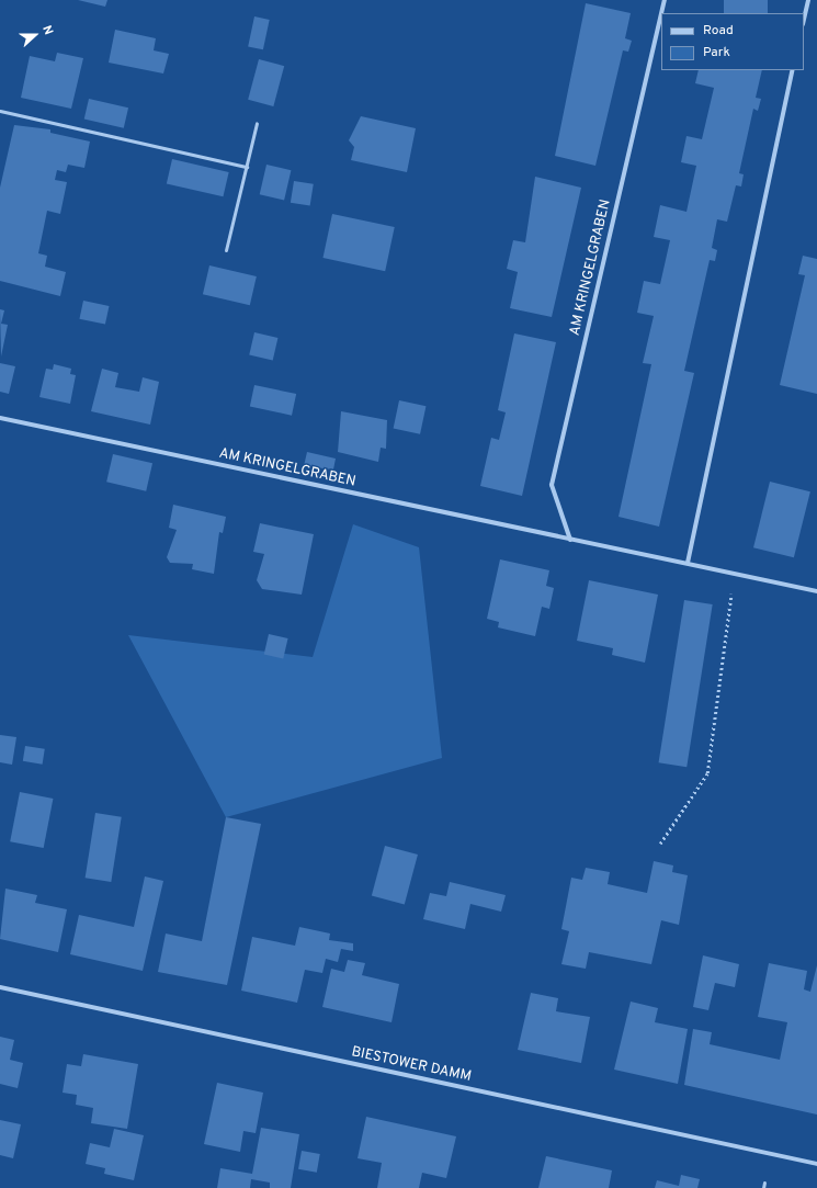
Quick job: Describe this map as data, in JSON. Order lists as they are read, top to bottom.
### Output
{
  "streets": {
    "street": ["AM KRINGELGRABEN", "BIESTOWER DAMM"]
  },
  "legend": ["Road", "Park"],
  "north": "right"
}
